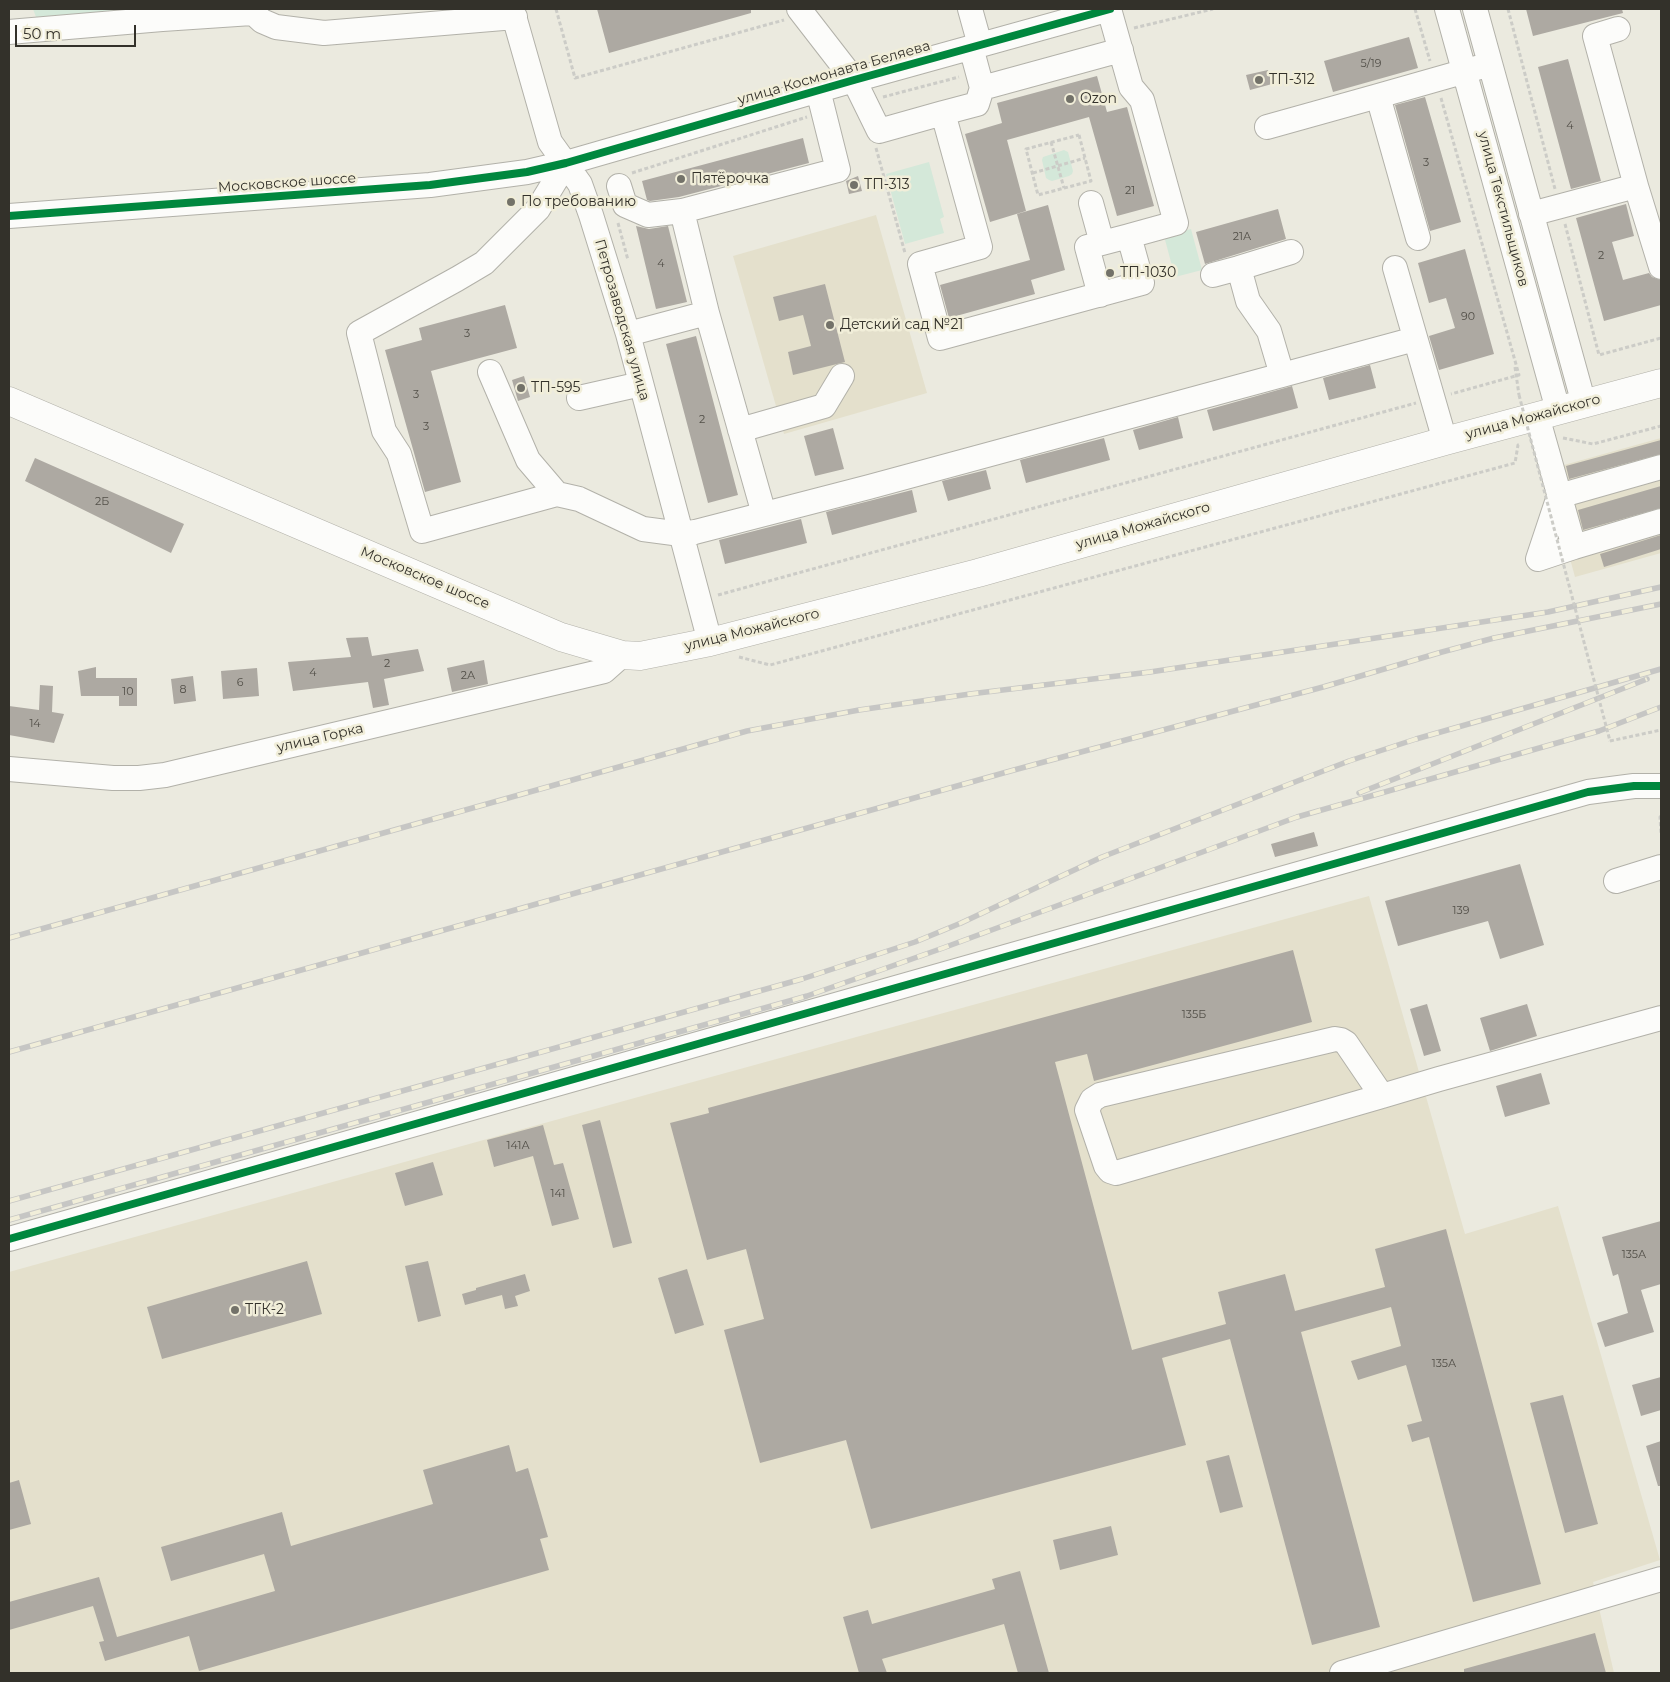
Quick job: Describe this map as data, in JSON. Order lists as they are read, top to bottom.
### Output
{
  "streets": {
    "main road": ["Московское шоссе", "улица Можайского"],
    "street": [
      "улица Космонавта Беляева",
      "улица Текстильщиков",
      "Петрозаводская улица",
      "улица Горка"
    ]
  },
  "crossings": [
    ["улица Космонавта Беляева", "Московское шоссе"],
    ["улица Космонавта Беляева", "Петрозаводская улица"],
    ["Московское шоссе", "Петрозаводская улица"],
    ["Московское шоссе", "улица Можайского"],
    ["Московское шоссе", "улица Горка"],
    ["улица Текстильщиков", "улица Можайского"],
    ["Петрозаводская улица", "улица Можайского"],
    ["улица Можайского", "улица Горка"]
  ],
  "places": [
    "ТП-312",
    "Ozon",
    "Пятёрочка",
    "ТП-313",
    "По требованию",
    "ТП-1030",
    "Детский сад №21",
    "ТП-595",
    "ТГК-2"
  ],
  "house_numbers": [
    "5/19",
    "4",
    "3",
    "21",
    "21А",
    "2",
    "4",
    "90",
    "3",
    "3",
    "2",
    "3",
    "2Б",
    "2",
    "4",
    "2А",
    "6",
    "8",
    "10",
    "14",
    "139",
    "135Б",
    "141А",
    "141",
    "135А",
    "135А"
  ],
  "scale_bar": "50 m"
}
